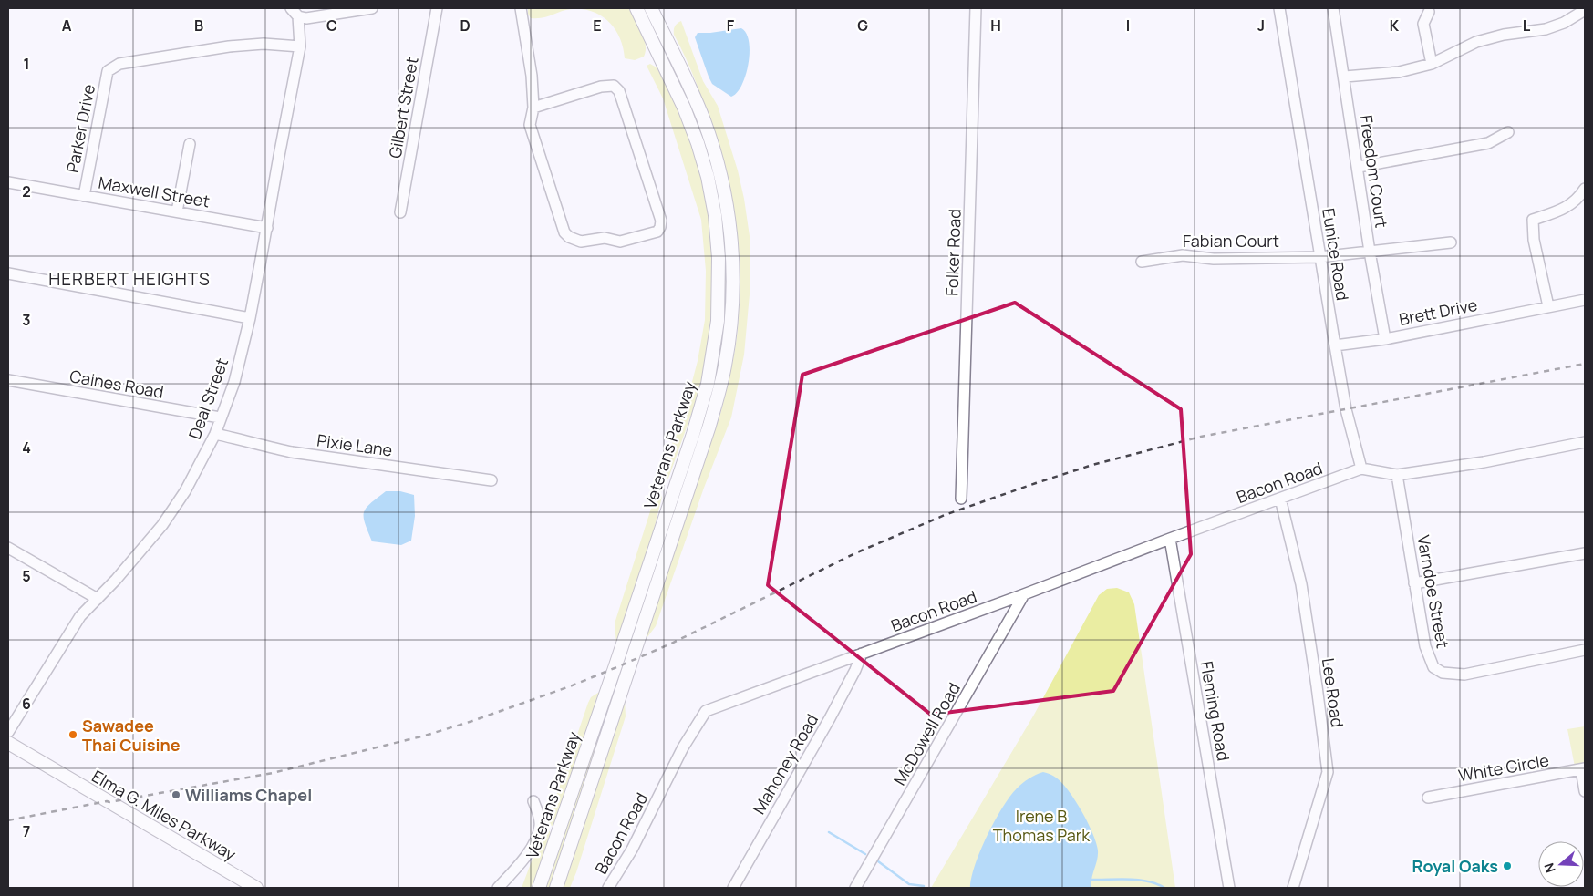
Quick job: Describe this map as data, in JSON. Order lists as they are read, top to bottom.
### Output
{
  "streets": {
    "main road": ["Veterans Parkway", "Elma G. Miles Parkway"],
    "street": [
      "Gilbert Street",
      "Parker Drive",
      "Freedom Court",
      "Maxwell Street",
      "Fabian Court",
      "Folker Road",
      "Eunice Road",
      "Brett Drive",
      "Caines Road",
      "Deal Street",
      "Pixie Lane",
      "Bacon Road",
      "Varndoe Street",
      "Lee Road",
      "Fleming Road",
      "McDowell Road",
      "Mahoney Road",
      "White Circle"
    ]
  },
  "crossings": [
    ["Parker Drive", "Maxwell Street"],
    ["Parker Drive", "Deal Street"],
    ["Freedom Court", "Fabian Court"],
    ["Freedom Court", "Brett Drive"],
    ["Maxwell Street", "Deal Street"],
    ["Fabian Court", "Eunice Road"],
    ["Eunice Road", "Brett Drive"],
    ["Eunice Road", "Bacon Road"],
    ["Caines Road", "Deal Street"],
    ["Deal Street", "Pixie Lane"],
    ["Bacon Road", "Lee Road"],
    ["Bacon Road", "Fleming Road"],
    ["Bacon Road", "McDowell Road"],
    ["Bacon Road", "Mahoney Road"]
  ],
  "districts": ["HERBERT HEIGHTS"],
  "parks": ["Irene B Thomas Park"],
  "places": ["Sawadee Thai Cuisine", "Williams Chapel", "Royal Oaks"],
  "north": "left",
  "grid": {
    "columns": [
      "A",
      "B",
      "C",
      "D",
      "E",
      "F",
      "G",
      "H",
      "I",
      "J",
      "K",
      "L"
    ],
    "rows": [
      "1",
      "2",
      "3",
      "4",
      "5",
      "6",
      "7"
    ]
  }
}
